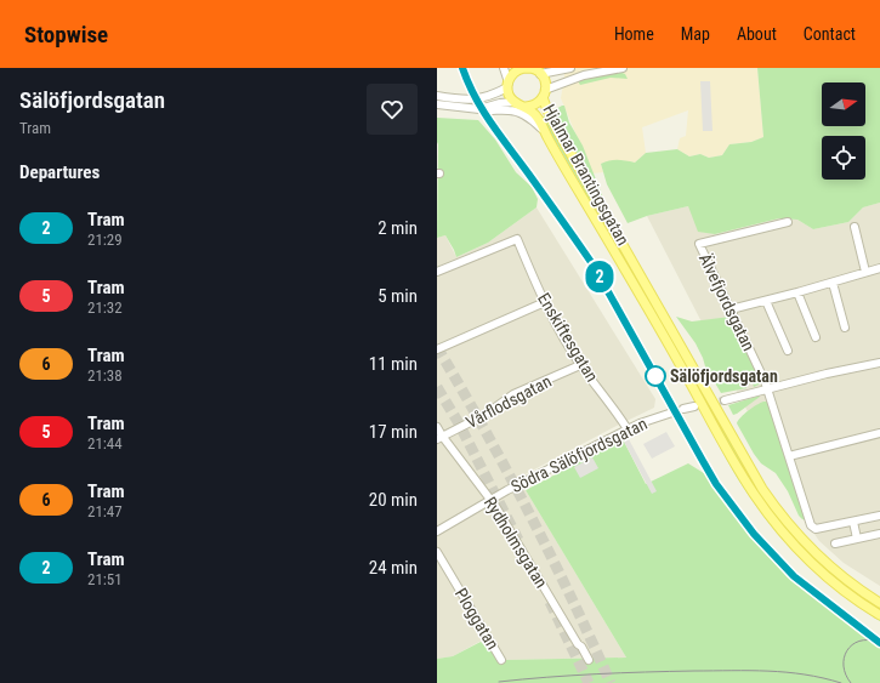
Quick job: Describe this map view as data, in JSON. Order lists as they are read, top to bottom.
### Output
{
  "streets": {
    "main road": ["Hjalmar Brantingsgatan"],
    "street": [
      "Älvefjordsgatan",
      "Enskiftesgatan",
      "Vårflodsgatan",
      "Södra Sälöfjordsgatan",
      "Rydholmsgatan",
      "Ploggatan"
    ]
  },
  "crossings": [
    ["Enskiftesgatan", "Vårflodsgatan"],
    ["Enskiftesgatan", "Södra Sälöfjordsgatan"],
    ["Vårflodsgatan", "Rydholmsgatan"],
    ["Södra Sälöfjordsgatan", "Rydholmsgatan"]
  ],
  "places": ["Sälöfjordsgatan"],
  "lines": ["tram line 2"],
  "north": "right",
  "page": {
    "header": "Stopwise",
    "nav": [
      "Home",
      "Map",
      "About",
      "Contact"
    ],
    "heading": [
      ["Sälöfjordsgatan", "Tram"],
      "Departures"
    ],
    "on_map": "2",
    "list": [
      {
        "mark": "2",
        "name": "Tram",
        "note": "21:29",
        "value": "2 min"
      },
      {
        "mark": "5",
        "name": "Tram",
        "note": "21:32",
        "value": "5 min"
      },
      {
        "mark": "6",
        "name": "Tram",
        "note": "21:38",
        "value": "11 min"
      },
      {
        "mark": "5",
        "name": "Tram",
        "note": "21:44",
        "value": "17 min"
      },
      {
        "mark": "6",
        "name": "Tram",
        "note": "21:47",
        "value": "20 min"
      },
      {
        "mark": "2",
        "name": "Tram",
        "note": "21:51",
        "value": "24 min"
      }
    ]
  }
}
